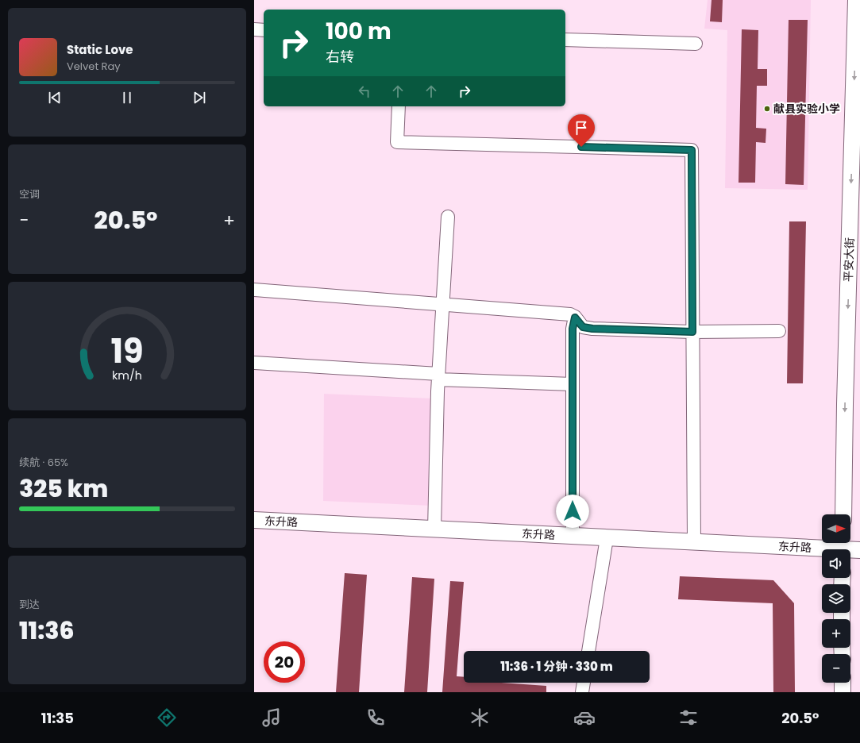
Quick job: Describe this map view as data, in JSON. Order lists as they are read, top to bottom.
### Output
{
  "streets": {
    "main road": ["平安大街", "东升路"]
  },
  "one_way": ["平安大街"],
  "places": ["献县实验小学"],
  "north": "right",
  "page": {
    "turn": ["100 m", "右转"],
    "song": ["Static Love", "Velvet Ray"],
    "tile": [
      "空调",
      ["续航 · 65%", "325 km"],
      ["到达", "11:36"]
    ],
    "heat": ["−", "20.5°", "+"],
    "map_buttons": ["+", "−"],
    "limit": "20",
    "trip": "11:36 · 1 分钟 · 330 m",
    "tabs": ["11:35", "20.5°"],
    "gauge": ["19", "km/h"]
  }
}
